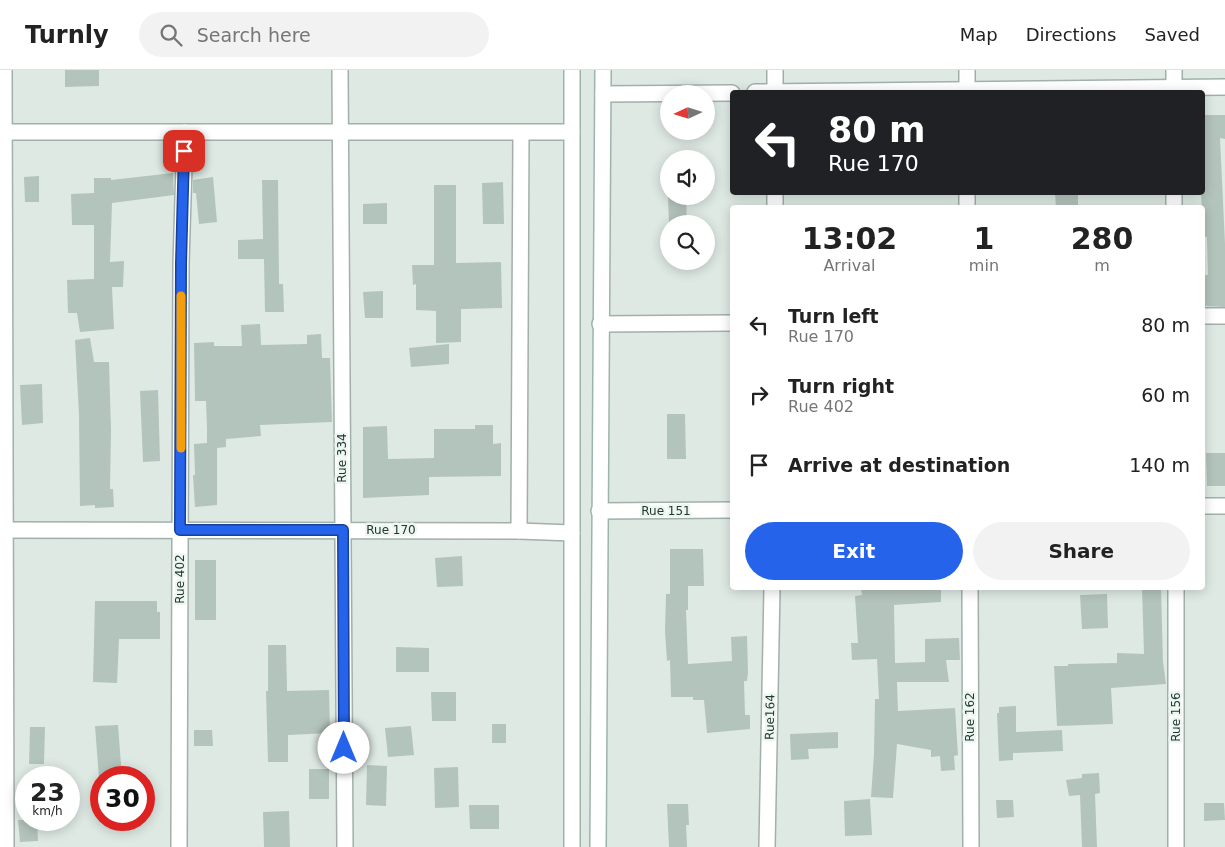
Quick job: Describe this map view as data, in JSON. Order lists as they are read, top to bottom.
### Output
{
  "streets": {
    "street": [
      "Rue 334",
      "Rue 151",
      "Rue 170",
      "Rue 402",
      "Rue164",
      "Rue 162",
      "Rue 156"
    ]
  },
  "crossings": [
    ["Rue 334", "Rue 170"],
    ["Rue 170", "Rue 402"]
  ],
  "north": "left",
  "page": {
    "header": "Turnly",
    "search": "Search here",
    "nav": ["Map", "Directions", "Saved"],
    "turn": ["80 m", "Rue 170"],
    "eta": [
      "13:02",
      "Arrival",
      "1",
      "min",
      "280",
      "m"
    ],
    "list": [
      {
        "name": "Turn left",
        "note": "Rue 170",
        "value": "80 m"
      },
      {
        "name": "Turn right",
        "note": "Rue 402",
        "value": "60 m"
      },
      {
        "name": "Arrive at destination",
        "value": "140 m"
      }
    ],
    "buttons": ["Exit", "Share"],
    "speed": "23 km/h",
    "limit": "30"
  }
}
